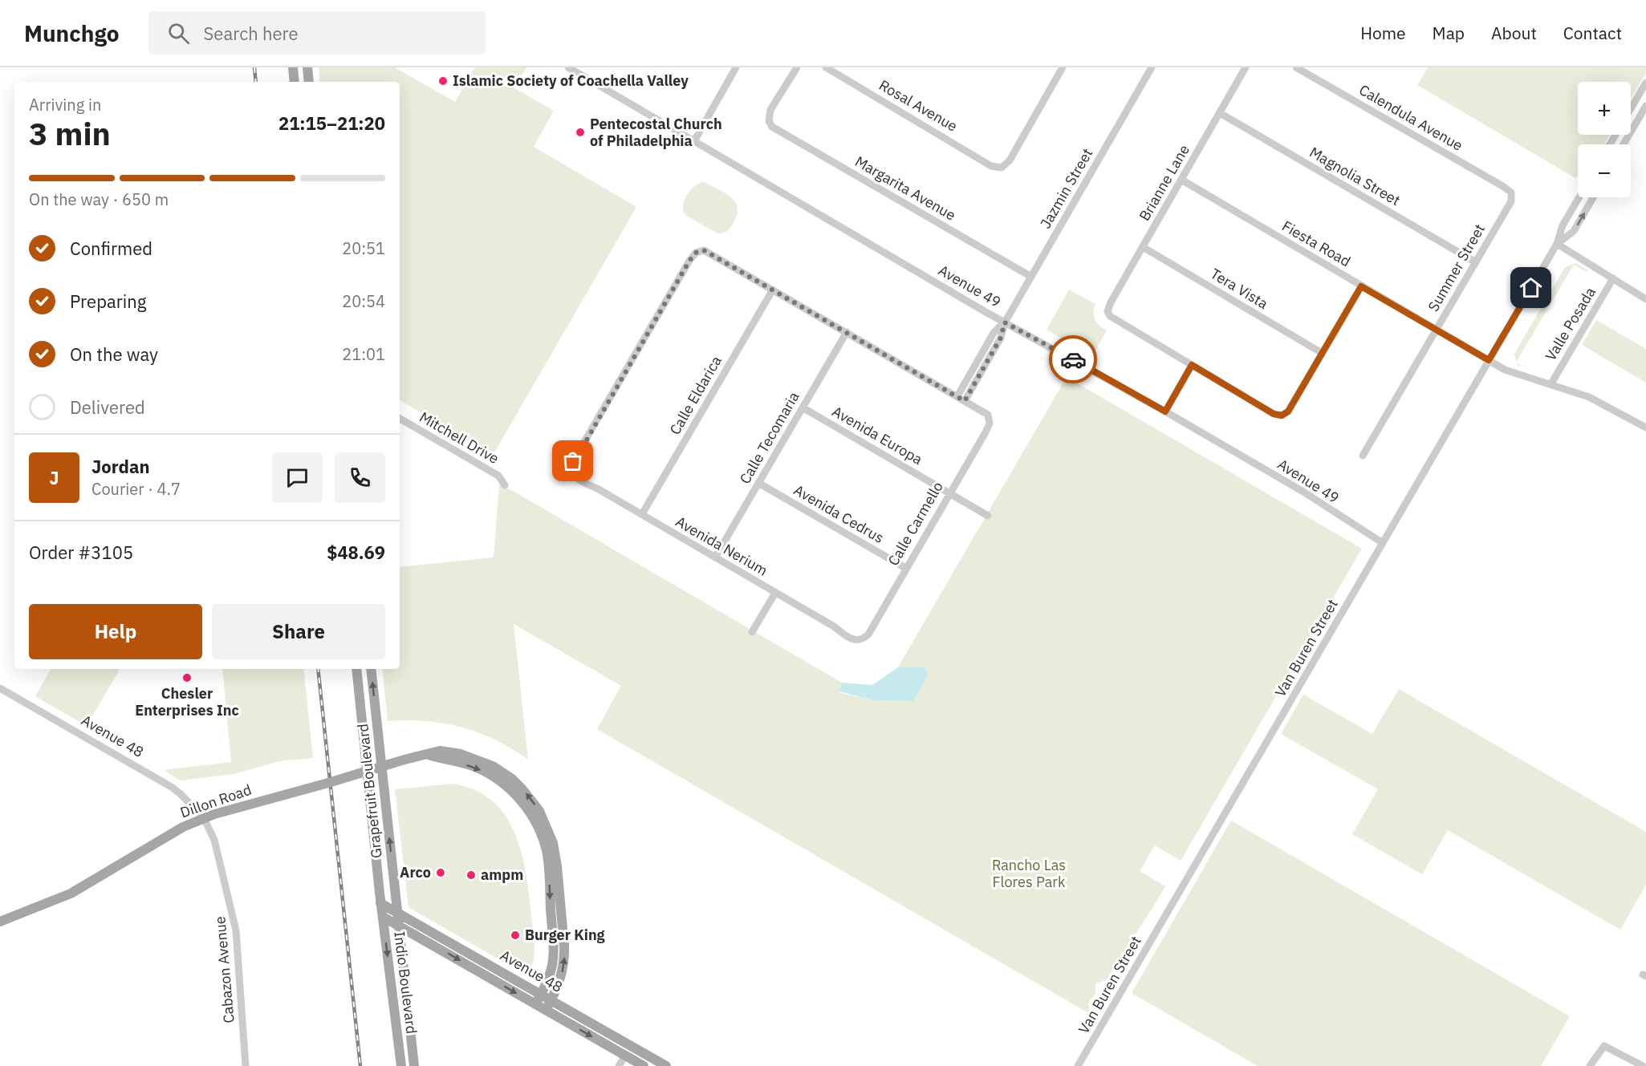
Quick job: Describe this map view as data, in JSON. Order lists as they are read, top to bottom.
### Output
{
  "streets": {
    "main road": [
      "Avenue 48",
      "Grapefruit Boulevard",
      "Dillon Road",
      "Indio Boulevard"
    ],
    "street": [
      "Rosal Avenue",
      "Calendula Avenue",
      "Magnolia Street",
      "Brianne Lane",
      "Margarita Avenue",
      "Jazmin Street",
      "Fiesta Road",
      "Summer Street",
      "Avenue 49",
      "Tera Vista",
      "Valle Posada",
      "Calle Eldarica",
      "Avenida Europa",
      "Mitchell Drive",
      "Calle Tecomaria",
      "Avenida Cedrus",
      "Calle Carmello",
      "Avenida Nerium",
      "Van Buren Street",
      "Cabazon Avenue"
    ]
  },
  "crossings": [
    ["Calendula Avenue", "Summer Street"],
    ["Magnolia Street", "Brianne Lane"],
    ["Magnolia Street", "Summer Street"],
    ["Brianne Lane", "Fiesta Road"],
    ["Brianne Lane", "Tera Vista"],
    ["Margarita Avenue", "Jazmin Street"],
    ["Jazmin Street", "Avenue 49"],
    ["Fiesta Road", "Summer Street"],
    ["Fiesta Road", "Valle Posada"],
    ["Fiesta Road", "Van Buren Street"],
    ["Avenue 49", "Van Buren Street"],
    ["Calle Eldarica", "Avenida Nerium"],
    ["Avenida Europa", "Calle Tecomaria"],
    ["Avenida Europa", "Calle Carmello"],
    ["Calle Tecomaria", "Avenida Cedrus"],
    ["Calle Tecomaria", "Avenida Nerium"],
    ["Avenida Cedrus", "Calle Carmello"],
    ["Calle Carmello", "Avenida Nerium"],
    ["Avenue 48", "Grapefruit Boulevard"],
    ["Avenue 48", "Dillon Road"],
    ["Avenue 48", "Cabazon Avenue"],
    ["Avenue 48", "Indio Boulevard"],
    ["Grapefruit Boulevard", "Indio Boulevard"],
    ["Dillon Road", "Cabazon Avenue"]
  ],
  "parks": ["Rancho Las Flores Park"],
  "places": [
    "Islamic Society of Coachella Valley",
    "Pentecostal Church of Philadelphia",
    "Chesler Enterprises Inc",
    "Arco",
    "ampm",
    "Burger King"
  ],
  "page": {
    "header": "Munchgo",
    "search": "Search here",
    "nav": [
      "Home",
      "Map",
      "About",
      "Contact"
    ],
    "map_buttons": ["+", "−"],
    "heading": ["3 min", "Arriving in", "21:15–21:20"],
    "panel": [
      "Jordan",
      "Courier · 4.7",
      "Order #3105",
      "$48.69"
    ],
    "bar": "On the way · 650 m",
    "list": [
      ["Confirmed", "20:51"],
      ["Preparing", "20:54"],
      ["On the way", "21:01"],
      "Delivered"
    ],
    "round": "J",
    "buttons": ["Help", "Share"]
  }
}
